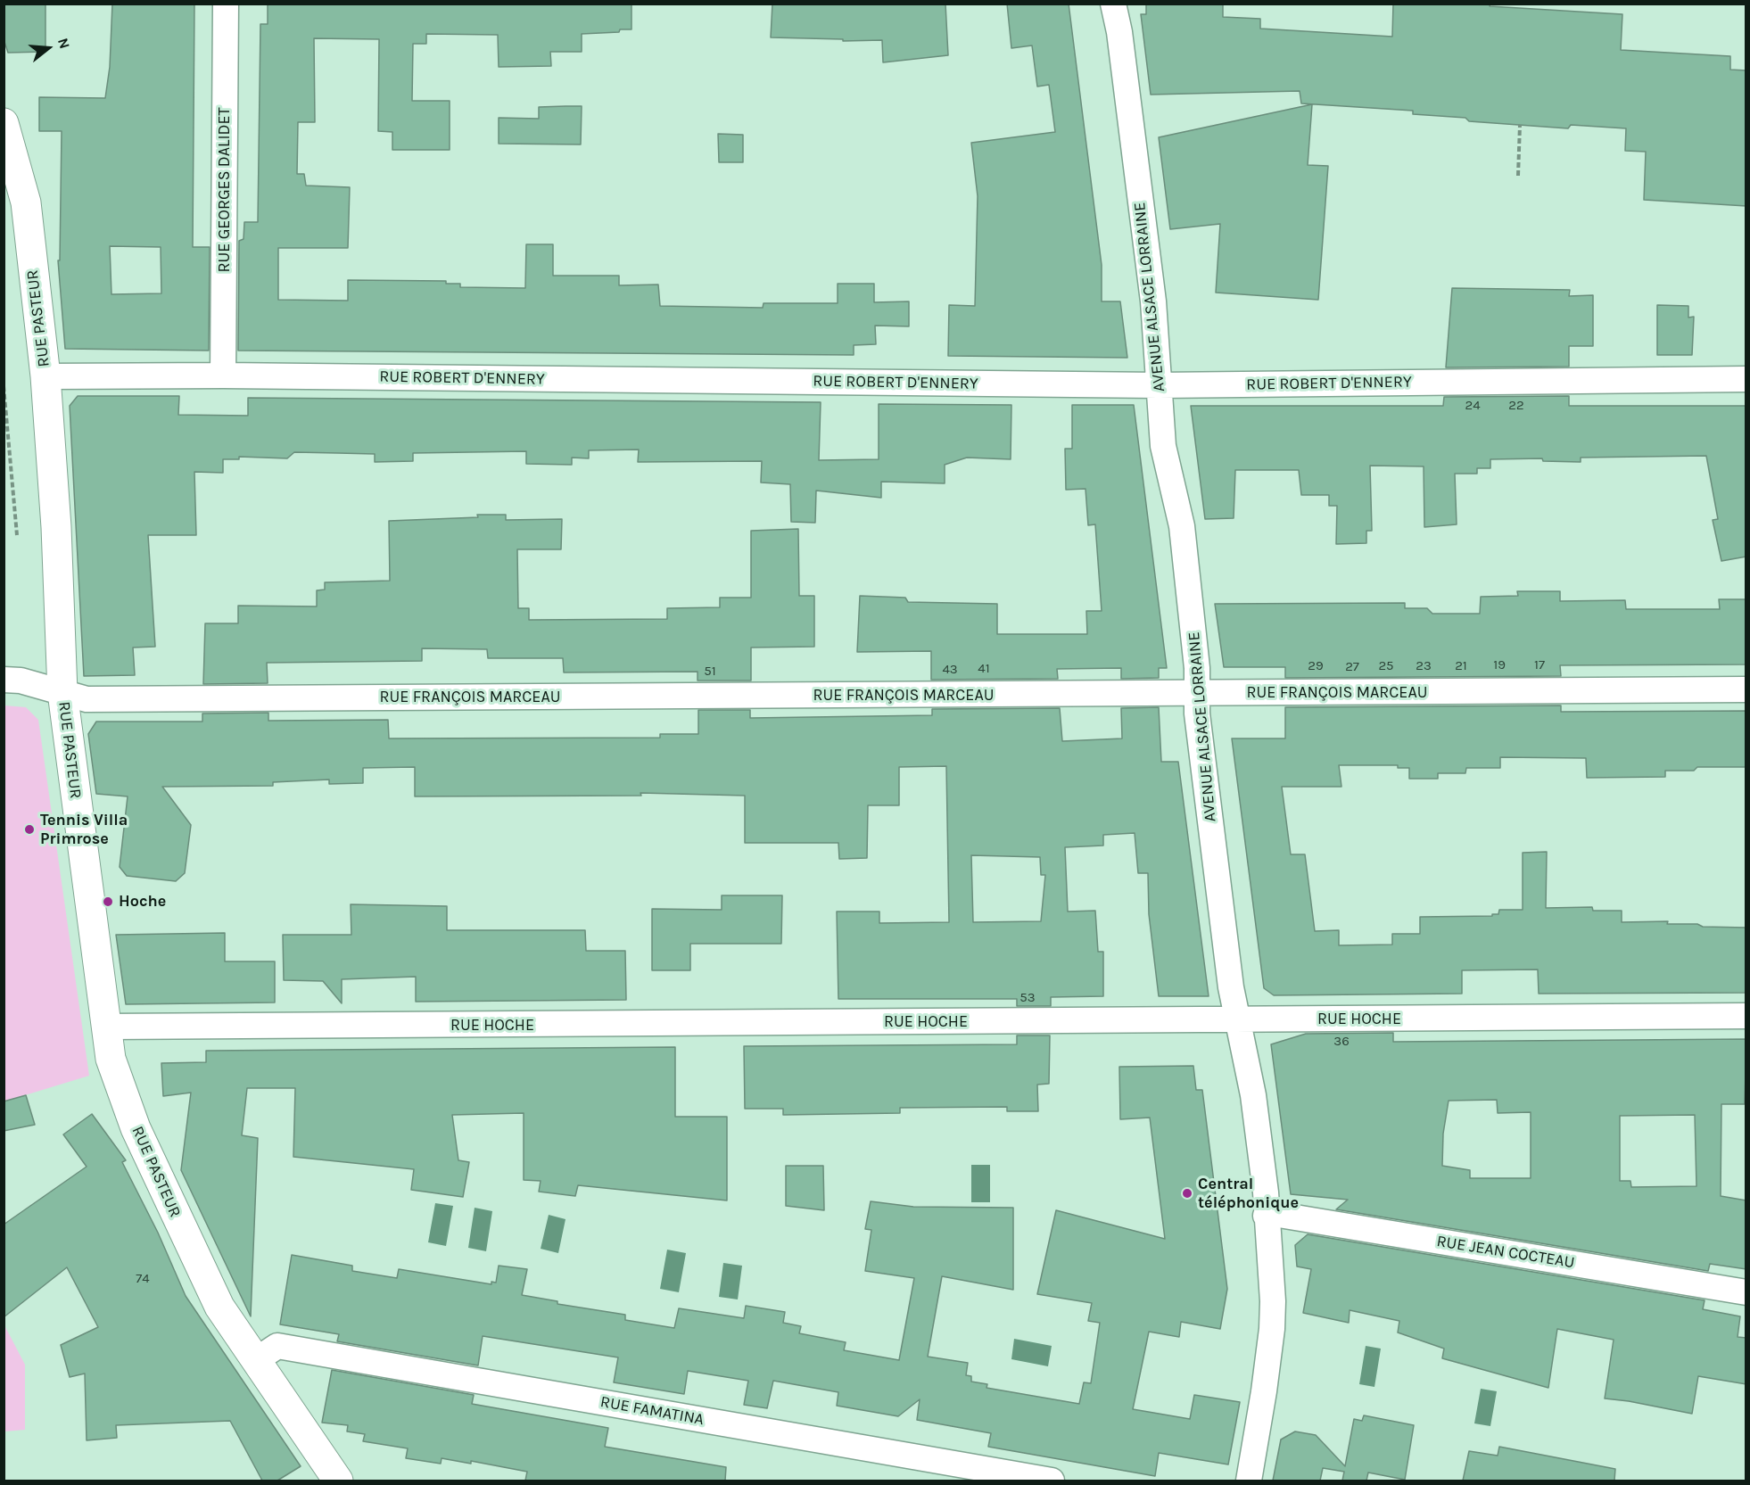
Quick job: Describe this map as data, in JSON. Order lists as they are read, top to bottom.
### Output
{
  "streets": {
    "street": [
      "RUE GEORGES DALIDET",
      "AVENUE ALSACE LORRAINE",
      "RUE PASTEUR",
      "RUE ROBERT D'ENNERY",
      "RUE FRANÇOIS MARCEAU",
      "RUE HOCHE",
      "RUE JEAN COCTEAU",
      "RUE FAMATINA"
    ]
  },
  "crossings": [
    ["RUE GEORGES DALIDET", "RUE ROBERT D'ENNERY"],
    ["AVENUE ALSACE LORRAINE", "RUE ROBERT D'ENNERY"],
    ["AVENUE ALSACE LORRAINE", "RUE FRANÇOIS MARCEAU"],
    ["AVENUE ALSACE LORRAINE", "RUE HOCHE"],
    ["AVENUE ALSACE LORRAINE", "RUE JEAN COCTEAU"],
    ["RUE PASTEUR", "RUE ROBERT D'ENNERY"],
    ["RUE PASTEUR", "RUE FRANÇOIS MARCEAU"],
    ["RUE PASTEUR", "RUE HOCHE"],
    ["RUE PASTEUR", "RUE FAMATINA"]
  ],
  "places": ["Tennis Villa Primrose", "Hoche", "Central téléphonique"],
  "house_numbers": [
    "24",
    "22",
    "19",
    "17",
    "29",
    "25",
    "23",
    "21",
    "27",
    "41",
    "43",
    "51",
    "53",
    "36",
    "74"
  ],
  "north": "right"
}
